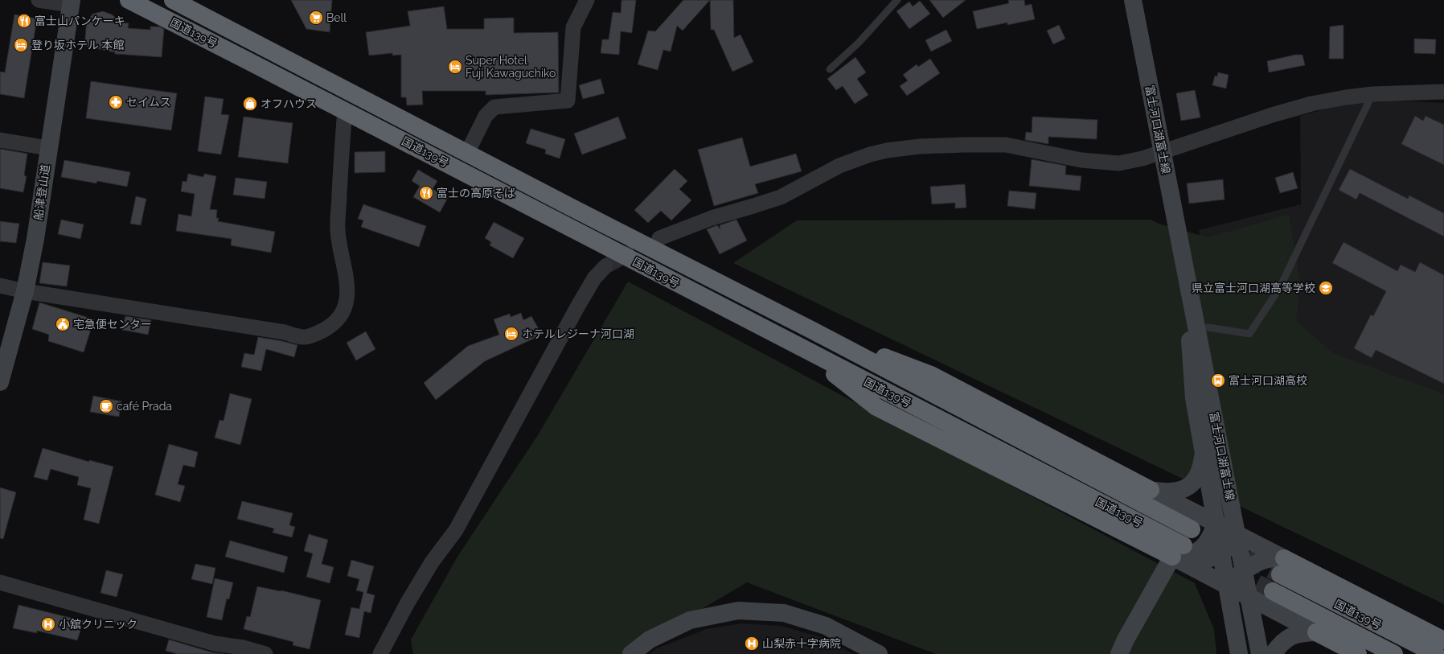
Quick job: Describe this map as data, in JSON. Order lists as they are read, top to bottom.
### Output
{
  "streets": {
    "highway": ["国道139号"],
    "main road": ["富士河口湖富士線", "船津登山道"]
  },
  "places": {
    "supermarket": ["Bell"],
    "restaurant": ["富士山パンケーキ", "富士の高原そば"],
    "hotel": ["登り坂ホテル 本館", "Super Hotel Fuji Kawaguchiko", "ホテルレジーナ河口湖"],
    "pharmacy": ["セイムス"],
    "shop": ["オフハウス"],
    "school or university": ["県立富士河口湖高等学校"],
    "public building": ["宅急便センター"],
    "bus stop": ["富士河口湖高校"],
    "cafe": ["café Prada"],
    "hospital": ["小舘クリニック", "山梨赤十字病院"]
  }
}
